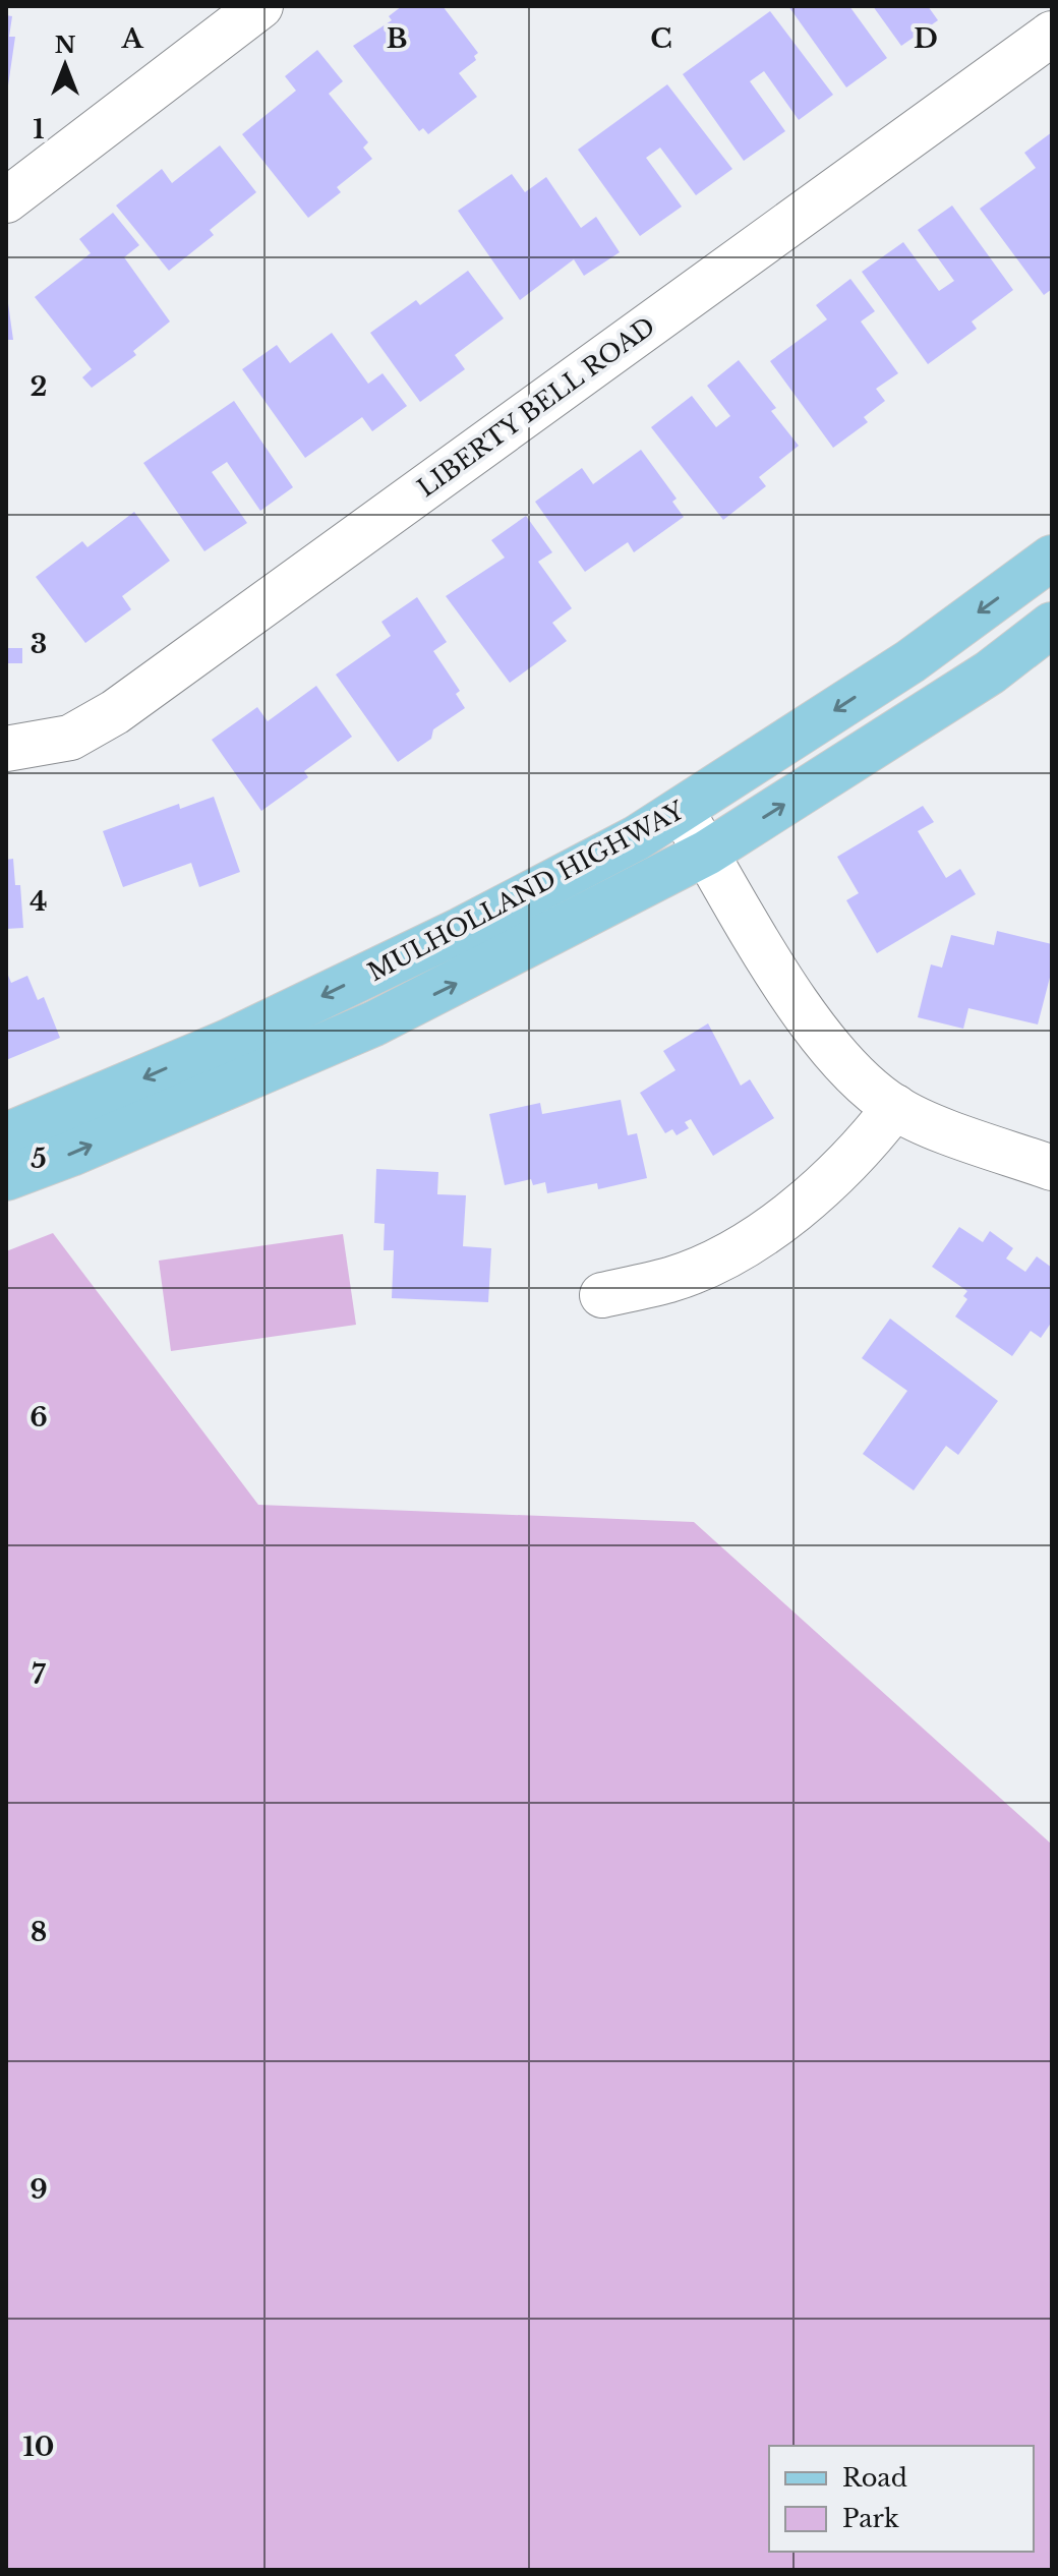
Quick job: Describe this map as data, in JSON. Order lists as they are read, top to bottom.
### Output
{
  "streets": {
    "main road": ["MULHOLLAND HIGHWAY"],
    "street": ["LIBERTY BELL ROAD"]
  },
  "legend": ["Road", "Park"],
  "north": "top",
  "grid": {
    "columns": [
      "A",
      "B",
      "C",
      "D"
    ],
    "rows": [
      "1",
      "2",
      "3",
      "4",
      "5",
      "6",
      "7",
      "8",
      "9",
      "10"
    ]
  }
}
